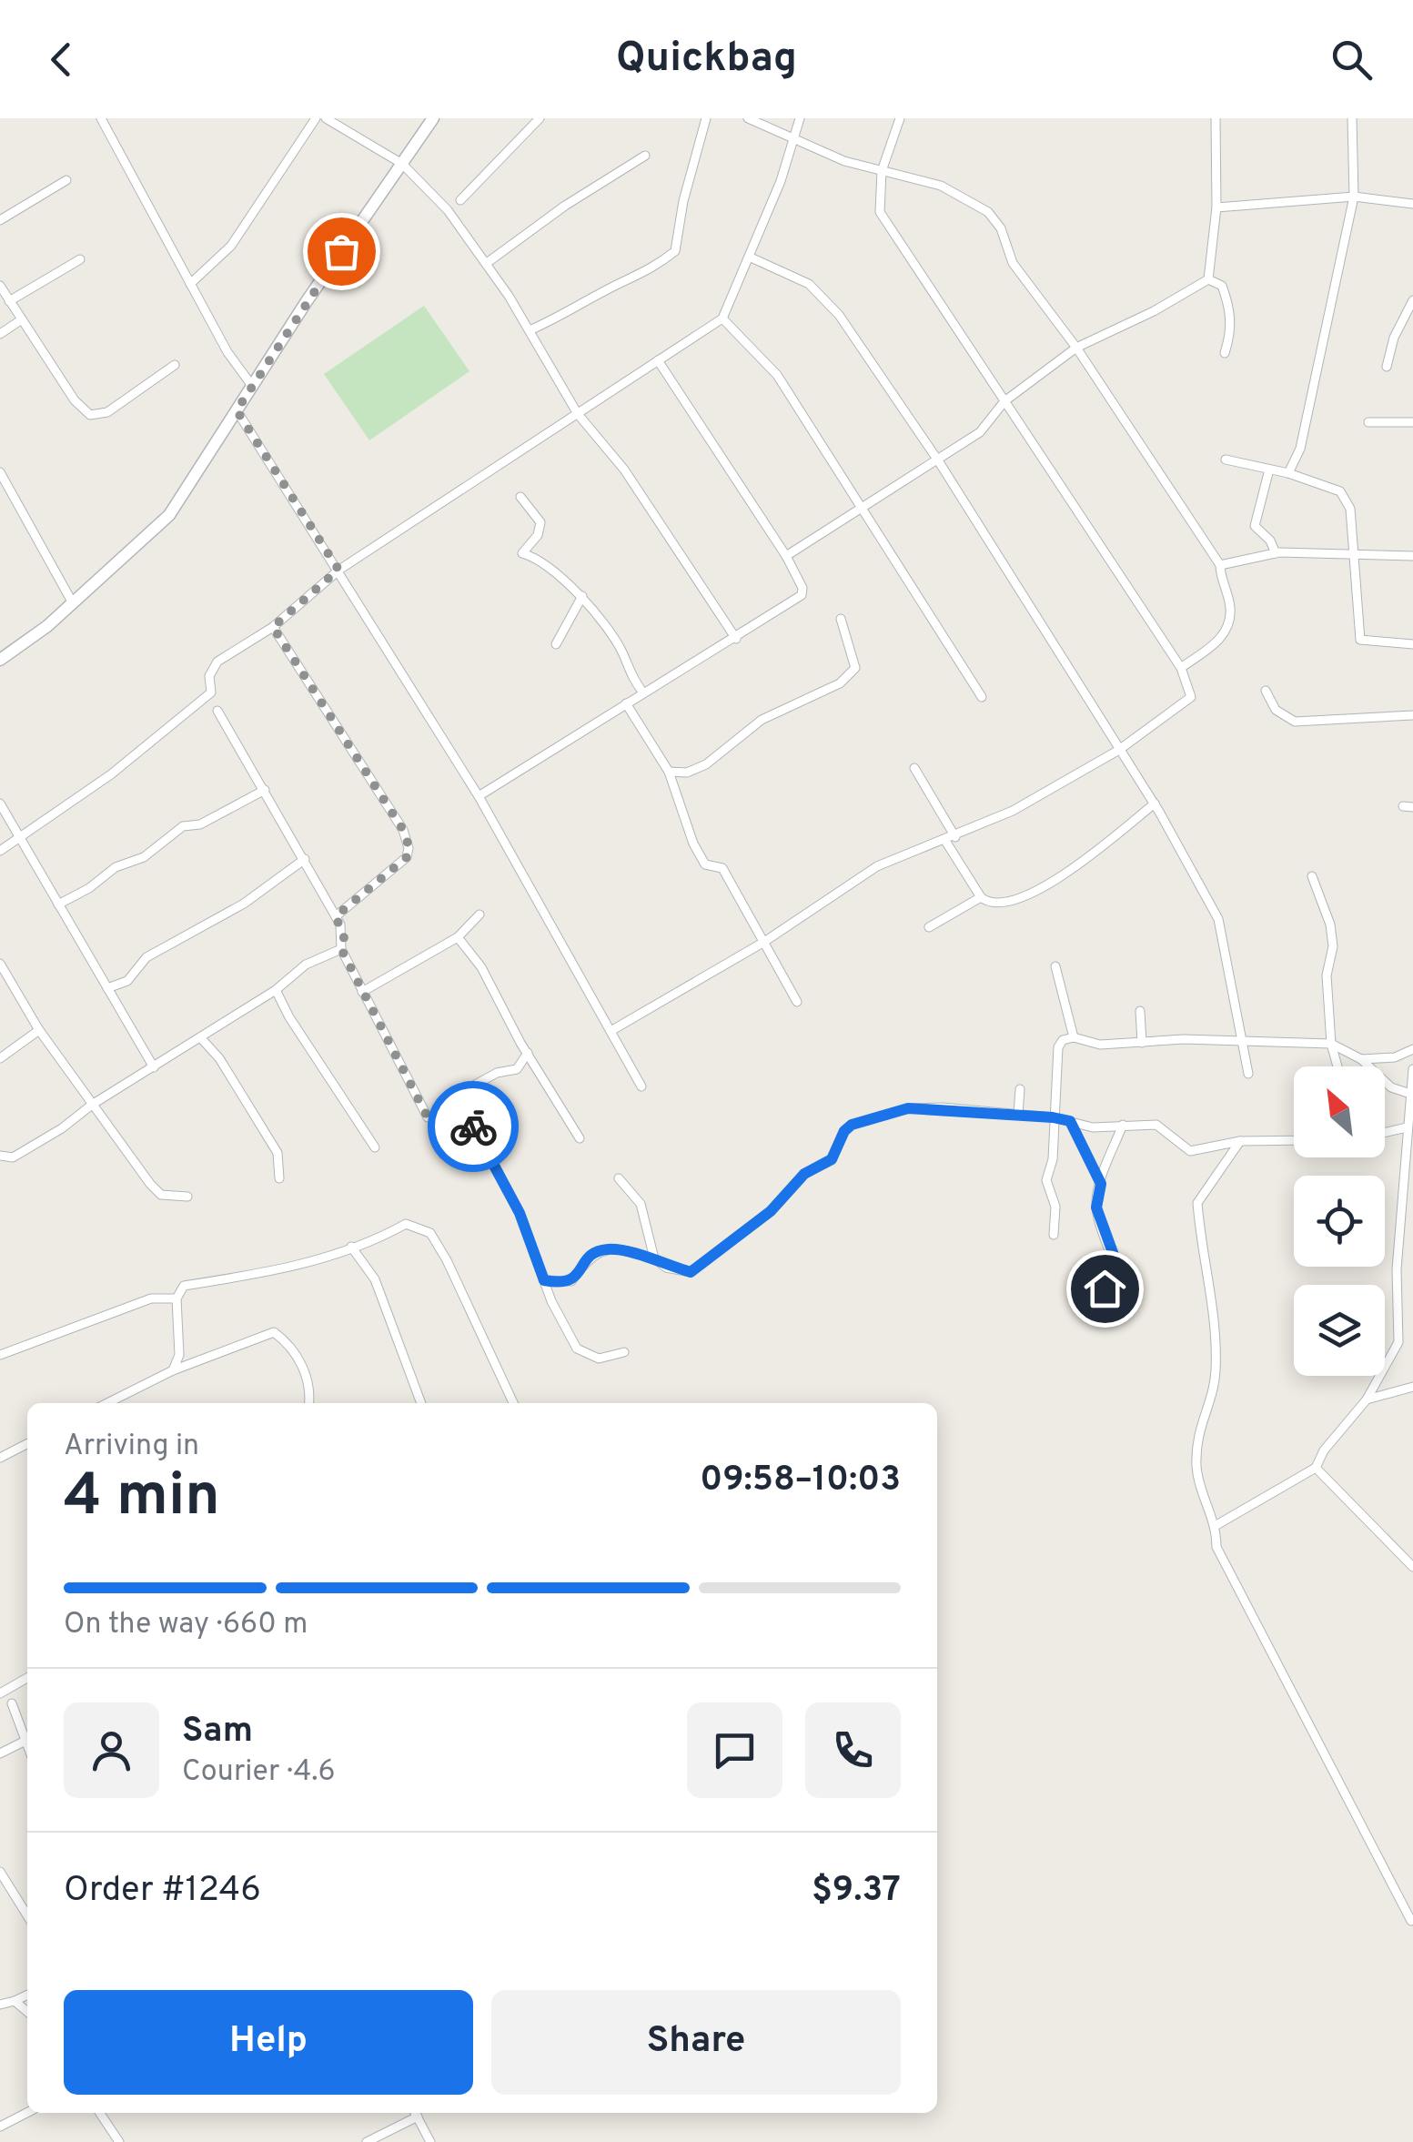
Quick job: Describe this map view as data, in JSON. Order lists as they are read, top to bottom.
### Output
{
  "north": "top left",
  "page": {
    "header": "Quickbag",
    "heading": ["4 min", "Arriving in", "09:58–10:03"],
    "panel": [
      "Sam",
      "Courier · 4.6",
      "Order #1246",
      "$9.37"
    ],
    "bar": "On the way · 660 m",
    "buttons": ["Help", "Share"]
  }
}
